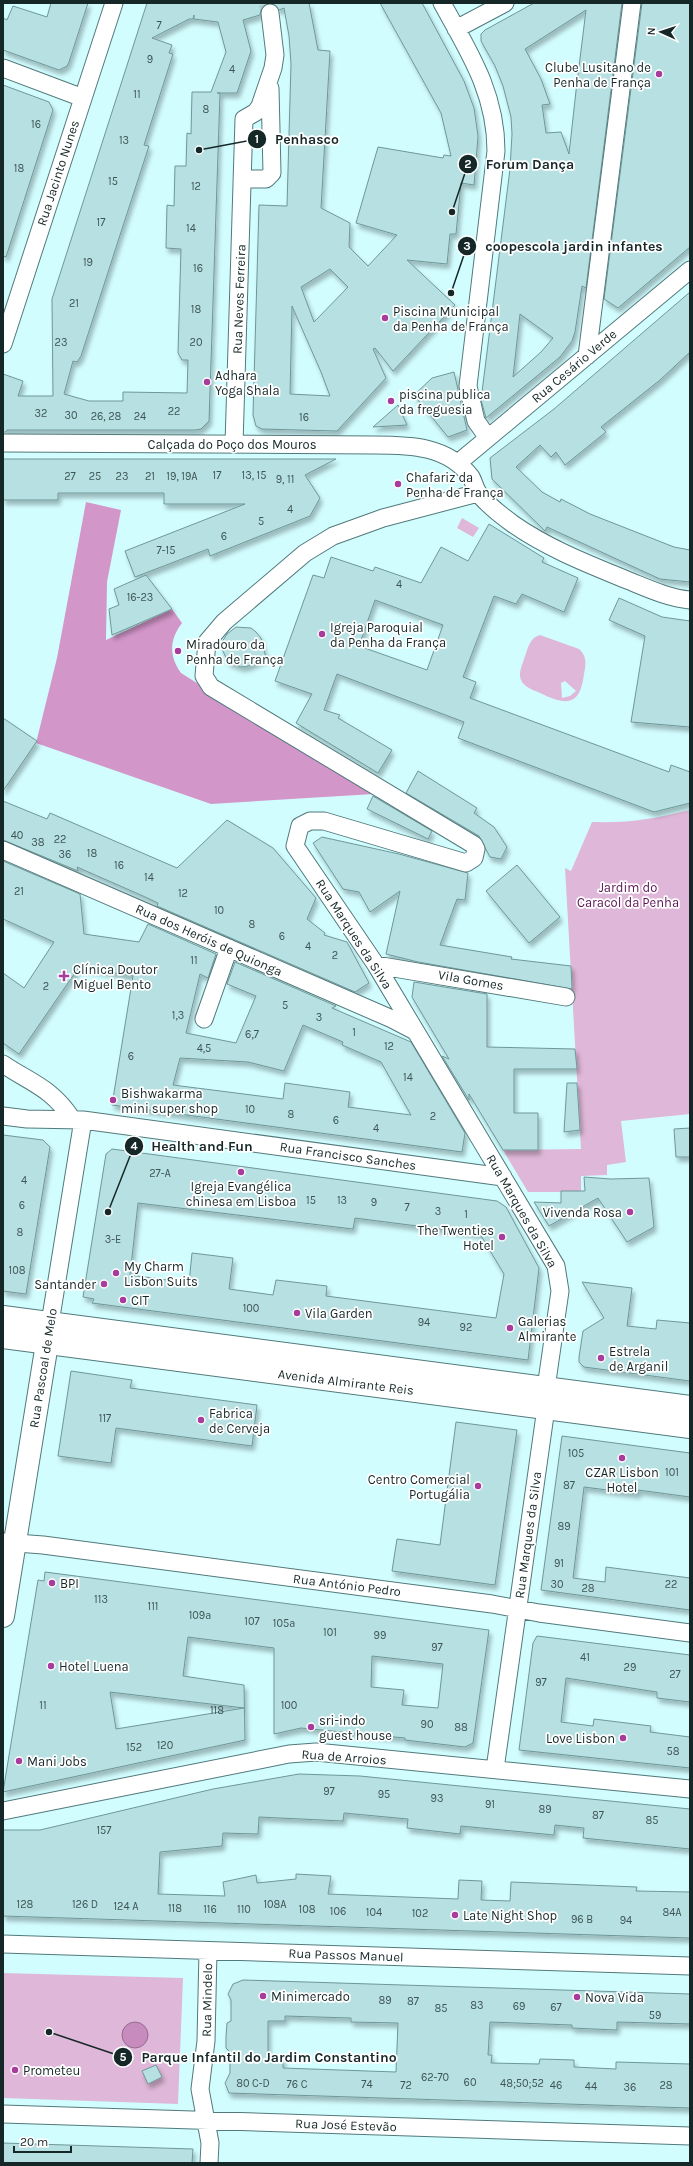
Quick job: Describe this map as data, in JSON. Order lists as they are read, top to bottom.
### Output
{
  "streets": {
    "main road": ["Rua Pascoal de Melo", "Avenida Almirante Reis"],
    "street": [
      "Rua Jacinto Nunes",
      "Rua Neves Ferreira",
      "Rua Cesário Verde",
      "Calçada do Poço dos Mouros",
      "Rua Marques da Silva",
      "Rua dos Heróis de Quionga",
      "Vila Gomes",
      "Rua Francisco Sanches",
      "Rua António Pedro",
      "Rua de Arroios",
      "Rua Passos Manuel",
      "Rua Mindelo",
      "Rua José Estevão"
    ]
  },
  "crossings": [
    ["Rua Neves Ferreira", "Calçada do Poço dos Mouros"],
    ["Rua Cesário Verde", "Calçada do Poço dos Mouros"],
    ["Rua Marques da Silva", "Rua dos Heróis de Quionga"],
    ["Rua Marques da Silva", "Vila Gomes"],
    ["Rua Marques da Silva", "Rua Francisco Sanches"],
    ["Rua Marques da Silva", "Avenida Almirante Reis"],
    ["Rua Marques da Silva", "Rua António Pedro"],
    ["Rua Marques da Silva", "Rua de Arroios"],
    ["Rua Francisco Sanches", "Rua Pascoal de Melo"],
    ["Rua Pascoal de Melo", "Avenida Almirante Reis"],
    ["Rua Pascoal de Melo", "Rua António Pedro"],
    ["Rua Passos Manuel", "Rua Mindelo"],
    ["Rua Mindelo", "Rua José Estevão"]
  ],
  "parks": ["Jardim do Caracol da Penha"],
  "places": {
    "other": [
      "Clube Lusitano de Penha de França",
      "Penhasco",
      "Forum Dança",
      "coopescola jardin infantes",
      "Piscina Municipal da Penha de França",
      "Adhara Yoga Shala",
      "piscina publica da freguesia",
      "Chafariz da Penha de França",
      "Igreja Paroquial da Penha da França",
      "Miradouro da Penha de França",
      "Bishwakarma mini super shop",
      "Igreja Evangélica chinesa em Lisboa",
      "Health and Fun",
      "Vivenda Rosa",
      "The Twenties Hotel",
      "My Charm Lisbon Suits",
      "Santander",
      "CIT",
      "Vila Garden",
      "Galerias Almirante",
      "Estrela de Arganil",
      "Fabrica de Cerveja",
      "CZAR Lisbon Hotel",
      "Centro Comercial Portugália",
      "BPI",
      "Hotel Luena",
      "sri-indo guest house",
      "Love Lisbon",
      "Mani Jobs",
      "Late Night Shop",
      "Minimercado",
      "Nova Vida",
      "Parque Infantil do Jardim Constantino",
      "Prometeu"
    ],
    "health": ["Clínica Doutor Miguel Bento"]
  },
  "house_numbers": [
    "7",
    "9",
    "4",
    "11",
    "8",
    "16",
    "13",
    "18",
    "15",
    "12",
    "17",
    "14",
    "19",
    "16",
    "21",
    "18",
    "23",
    "20",
    "22",
    "32",
    "30",
    "26, 28",
    "24",
    "16",
    "17",
    "13, 15",
    "27",
    "25",
    "23",
    "21",
    "19, 19A",
    "9, 11",
    "4",
    "5",
    "6",
    "7-15",
    "4",
    "16-23",
    "40",
    "22",
    "38",
    "18",
    "36",
    "16",
    "14",
    "21",
    "12",
    "10",
    "8",
    "6",
    "4",
    "2",
    "11",
    "2",
    "5",
    "1,3",
    "3",
    "1",
    "6,7",
    "12",
    "4,5",
    "6",
    "14",
    "10",
    "8",
    "2",
    "6",
    "4",
    "27-A",
    "4",
    "15",
    "13",
    "9",
    "6",
    "7",
    "3",
    "1",
    "8",
    "3-E",
    "108",
    "100",
    "94",
    "92",
    "117",
    "105",
    "101",
    "87",
    "89",
    "91",
    "30",
    "22",
    "28",
    "113",
    "111",
    "109a",
    "107",
    "105a",
    "101",
    "99",
    "97",
    "41",
    "29",
    "27",
    "97",
    "11",
    "100",
    "118",
    "90",
    "88",
    "120",
    "152",
    "58",
    "97",
    "95",
    "93",
    "91",
    "89",
    "87",
    "85",
    "157",
    "128",
    "126 D",
    "108A",
    "124 A",
    "118",
    "116",
    "110",
    "108",
    "106",
    "104",
    "84A",
    "102",
    "96 B",
    "94",
    "89",
    "87",
    "83",
    "69",
    "67",
    "85",
    "59",
    "62-70",
    "60",
    "80 C-D",
    "48;50;52",
    "76 C",
    "74",
    "72",
    "46",
    "28",
    "44",
    "36"
  ],
  "scale_bar": "20 m",
  "north": "left"
}
